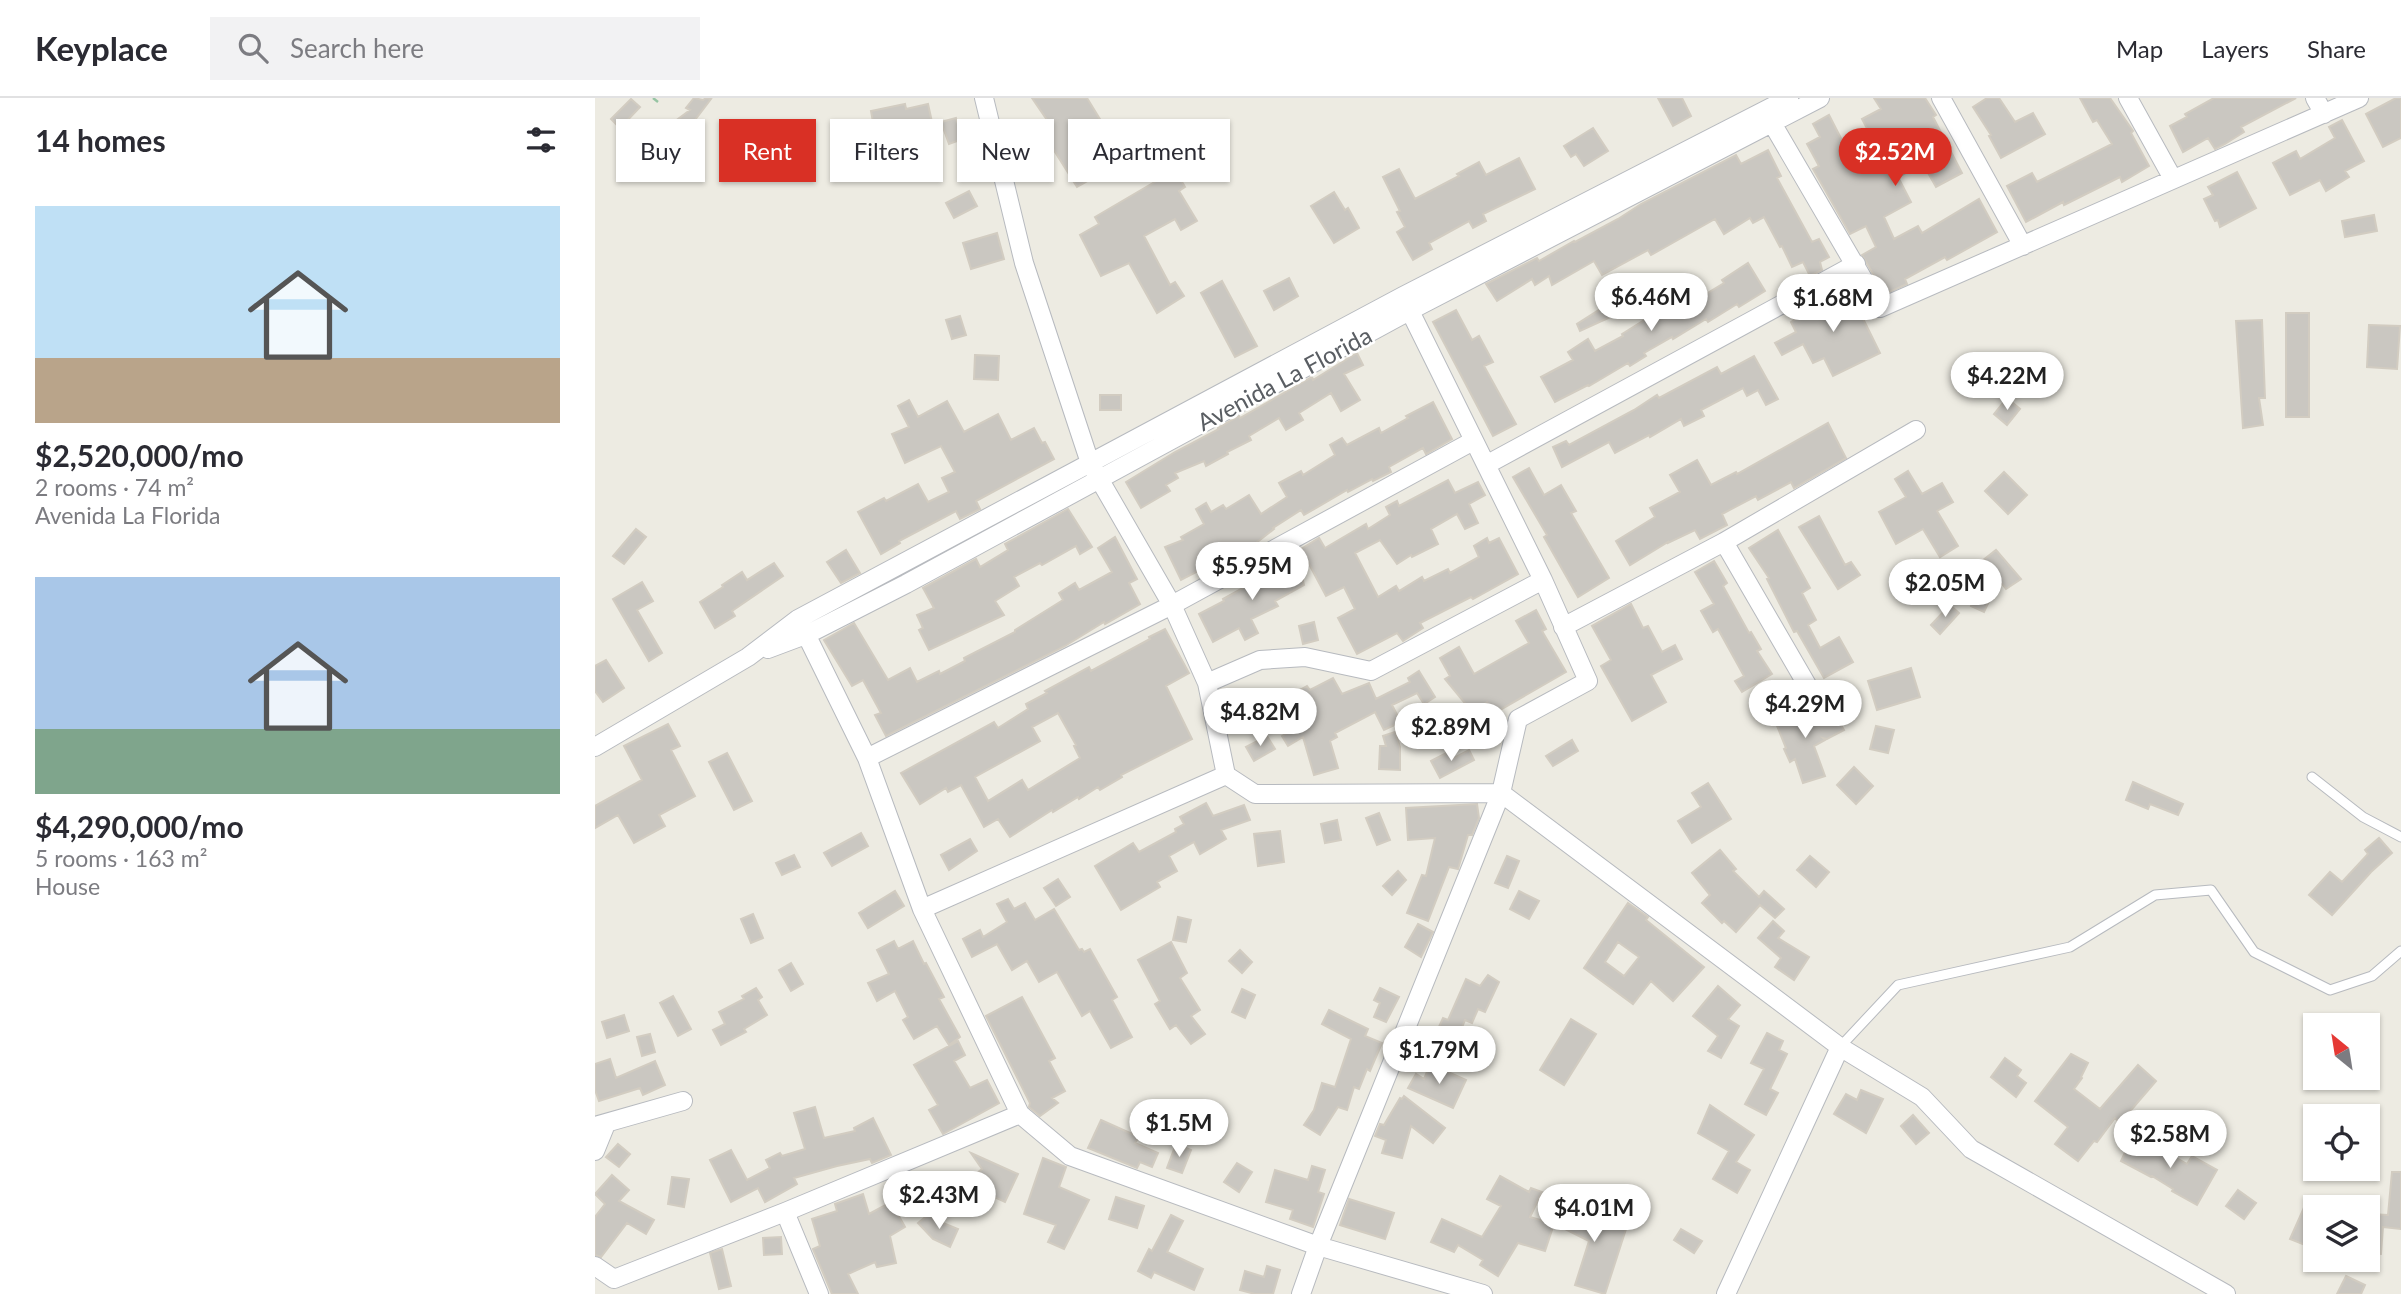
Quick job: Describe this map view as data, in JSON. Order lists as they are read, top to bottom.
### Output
{
  "streets": {
    "street": ["Avenida La Florida"]
  },
  "north": "top left",
  "page": {
    "header": "Keyplace",
    "search": "Search here",
    "nav": ["Map", "Layers", "Share"],
    "heading": "14 homes",
    "chip": [
      "Buy",
      "Rent",
      "Filters",
      "New",
      "Apartment"
    ],
    "price": [
      "$2.52M",
      "$6.46M",
      "$1.68M",
      "$4.22M",
      "$5.95M",
      "$2.05M",
      "$4.29M",
      "$4.82M",
      "$2.89M",
      "$1.79M",
      "$1.5M",
      "$2.58M",
      "$2.43M",
      "$4.01M"
    ],
    "list": [
      {
        "name": "$2,520,000/mo",
        "note": "2 rooms · 74 m² · Avenida La Florida"
      },
      {
        "name": "$4,290,000/mo",
        "note": "5 rooms · 163 m² · House"
      }
    ]
  }
}
